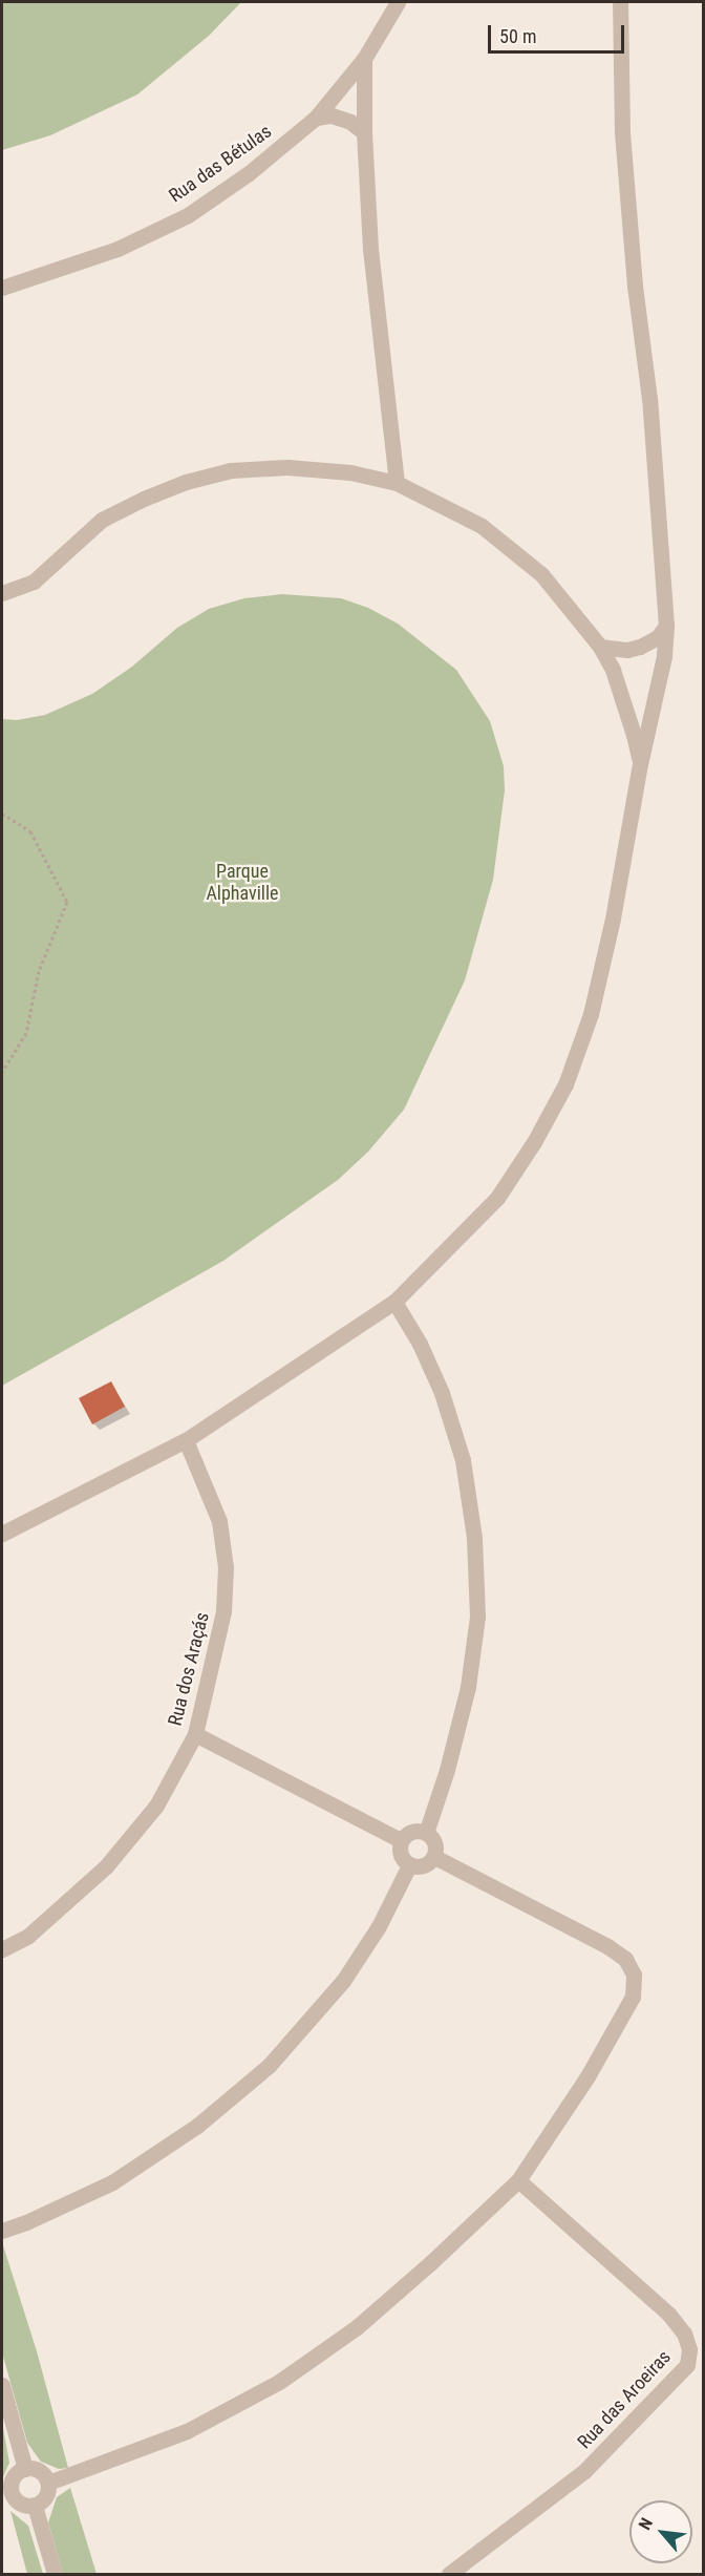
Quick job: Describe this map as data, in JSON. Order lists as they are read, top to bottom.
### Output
{
  "streets": {
    "street": ["Rua das Bétulas", "Rua dos Araçás", "Rua das Aroeiras"]
  },
  "parks": ["Parque Alphaville"],
  "scale_bar": "50 m",
  "north": "top left"
}
